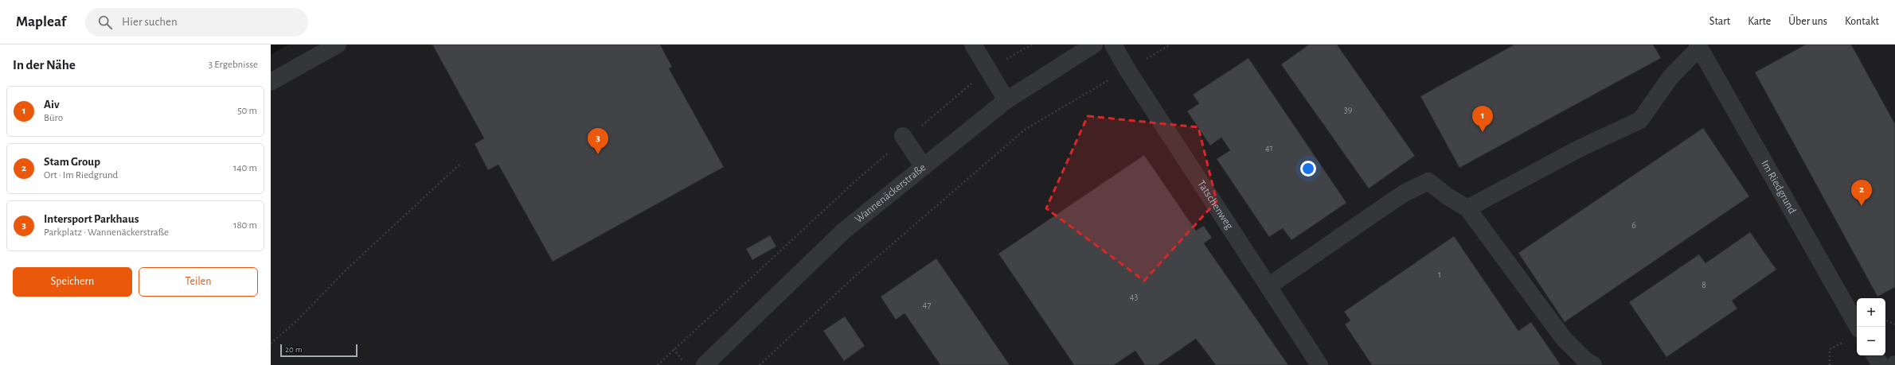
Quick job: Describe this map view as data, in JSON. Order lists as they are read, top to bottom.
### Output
{
  "streets": {
    "street": ["Im Riedgrund", "Wannenäckerstraße", "Tatschenweg"]
  },
  "house_numbers": [
    "39",
    "41",
    "6",
    "1",
    "8",
    "43",
    "47"
  ],
  "scale_bar": "20 m",
  "page": {
    "header": "Mapleaf",
    "search": "Hier suchen",
    "nav": [
      "Start",
      "Karte",
      "Über uns",
      "Kontakt"
    ],
    "heading": ["In der Nähe", "3 Ergebnisse"],
    "list": [
      {
        "mark": "1",
        "name": "Aiv",
        "note": "Büro",
        "value": "50 m"
      },
      {
        "mark": "2",
        "name": "Stam Group",
        "note": "Ort · Im Riedgrund",
        "value": "140 m"
      },
      {
        "mark": "3",
        "name": "Intersport Parkhaus",
        "note": "Parkplatz · Wannenäckerstraße",
        "value": "180 m"
      }
    ],
    "pins": ["1", "3", "2"],
    "buttons": ["Speichern", "Teilen"],
    "map_buttons": ["+", "−"],
    "scale": "20 m"
  }
}
